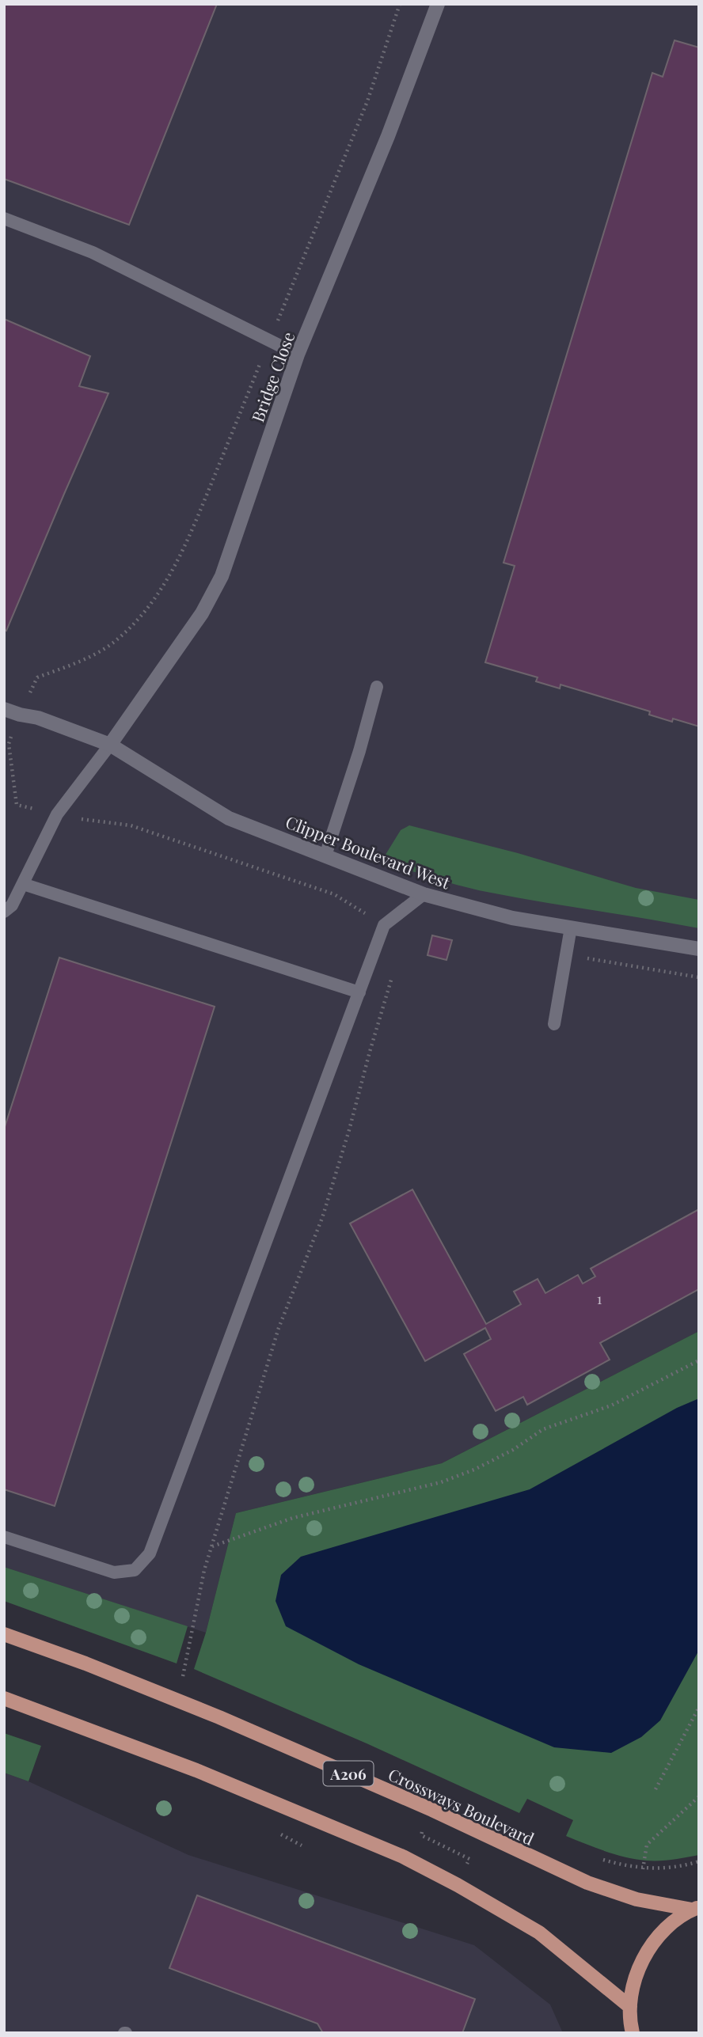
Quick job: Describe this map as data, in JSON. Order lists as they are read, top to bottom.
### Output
{
  "streets": {
    "main road": ["A206", "Crossways Boulevard"],
    "street": ["Bridge Close", "Clipper Boulevard West"]
  },
  "crossings": [
    ["Bridge Close", "Clipper Boulevard West"]
  ],
  "house_numbers": ["1"]
}
